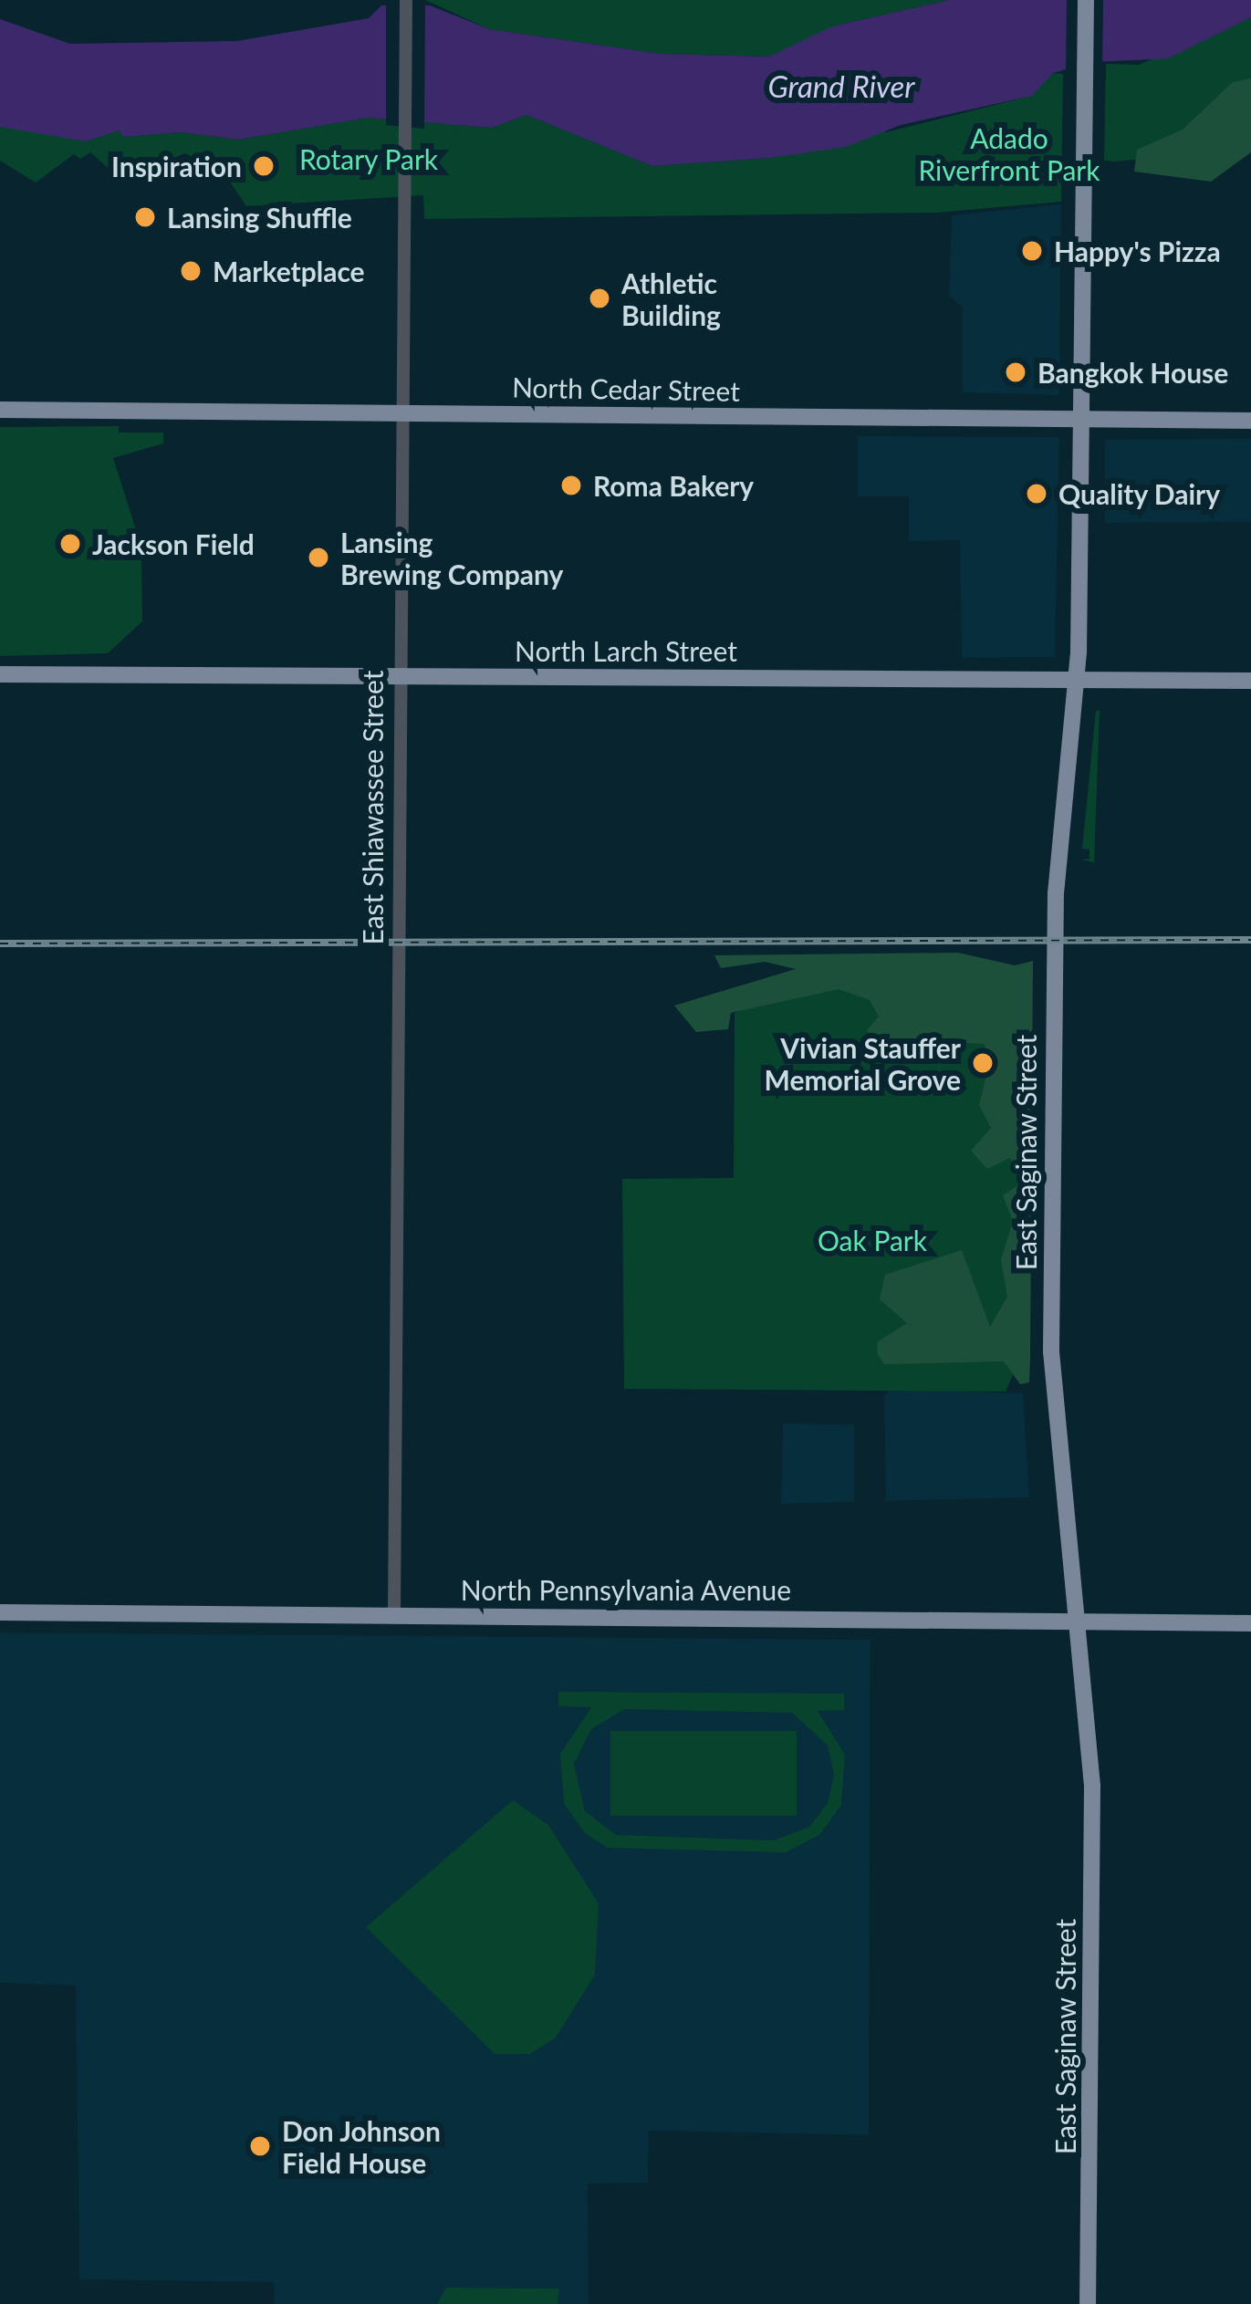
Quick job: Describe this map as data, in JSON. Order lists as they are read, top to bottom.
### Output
{
  "streets": {
    "main road": [
      "North Cedar Street",
      "North Larch Street",
      "East Saginaw Street",
      "North Pennsylvania Avenue"
    ],
    "street": ["East Shiawassee Street"]
  },
  "crossings": [
    ["North Cedar Street", "East Shiawassee Street"],
    ["North Cedar Street", "East Saginaw Street"],
    ["North Larch Street", "East Shiawassee Street"],
    ["North Larch Street", "East Saginaw Street"],
    ["East Shiawassee Street", "North Pennsylvania Avenue"],
    ["East Saginaw Street", "North Pennsylvania Avenue"]
  ],
  "water": ["Grand River"],
  "parks": ["Adado Riverfront Park", "Rotary Park", "Oak Park"],
  "places": [
    "Inspiration",
    "Lansing Shuffle",
    "Happy's Pizza",
    "Marketplace",
    "Athletic Building",
    "Bangkok House",
    "Roma Bakery",
    "Quality Dairy",
    "Jackson Field",
    "Lansing Brewing Company",
    "Vivian Stauffer Memorial Grove",
    "Don Johnson Field House"
  ]
}
